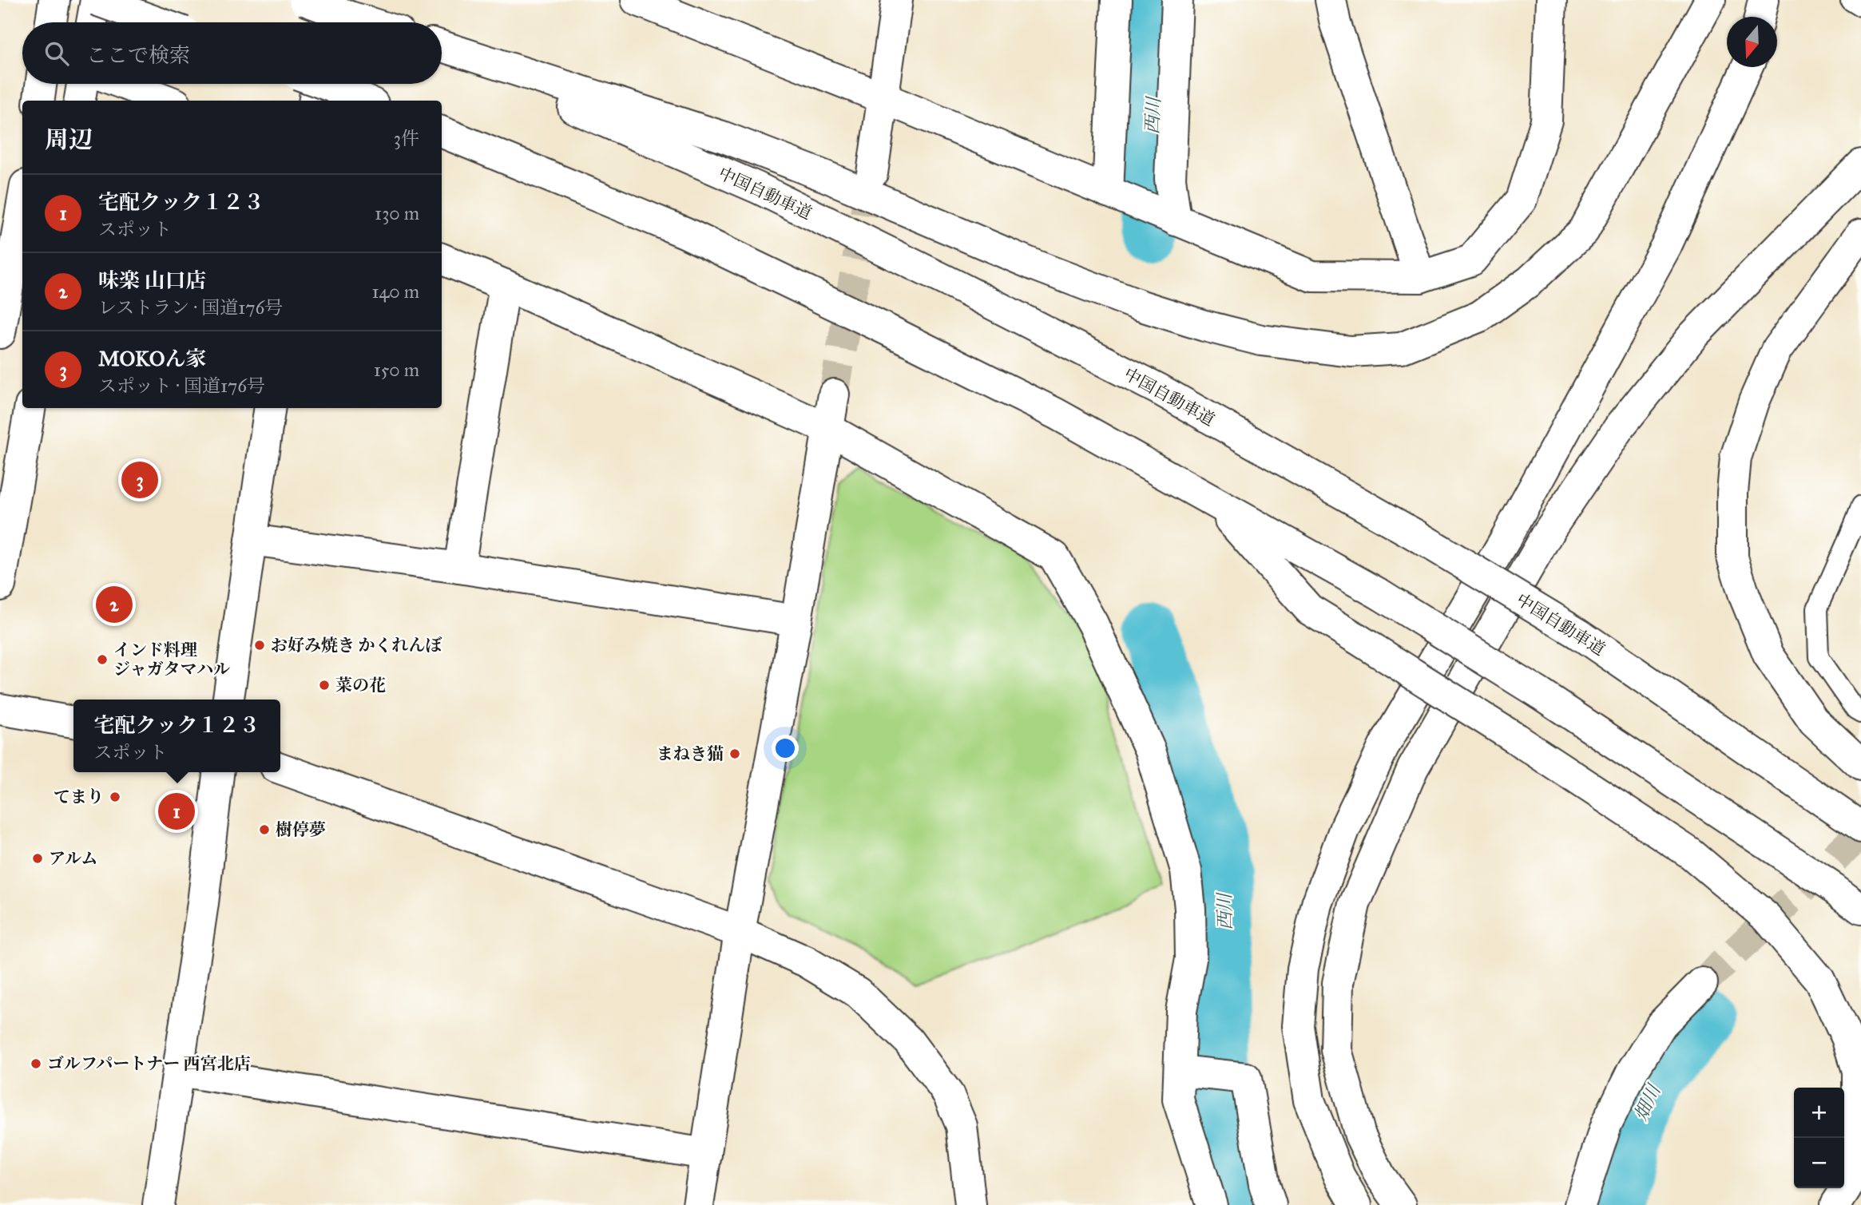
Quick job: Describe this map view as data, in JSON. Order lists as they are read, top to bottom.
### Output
{
  "streets": {
    "main road": ["中国自動車道"]
  },
  "water": ["西川", "畑川"],
  "places": [
    "お好み焼き かくれんぼ",
    "インド料理 ジャガタマハル",
    "菜の花",
    "まねき猫",
    "てまり",
    "樹停夢",
    "アルム",
    "ゴルフパートナー 西宮北店"
  ],
  "north": "bottom",
  "page": {
    "search": "ここで検索",
    "heading": ["周辺", "3件"],
    "list": [
      {
        "mark": "1",
        "name": "宅配クック１２３",
        "note": "スポット",
        "value": "130 m"
      },
      {
        "mark": "2",
        "name": "味楽 山口店",
        "note": "レストラン · 国道176号",
        "value": "140 m"
      },
      {
        "mark": "3",
        "name": "MOKOん家",
        "note": "スポット · 国道176号",
        "value": "150 m"
      }
    ],
    "pins": ["3", "2", "1"],
    "popup": ["宅配クック１２３", "スポット"],
    "map_buttons": ["+", "−"]
  }
}
